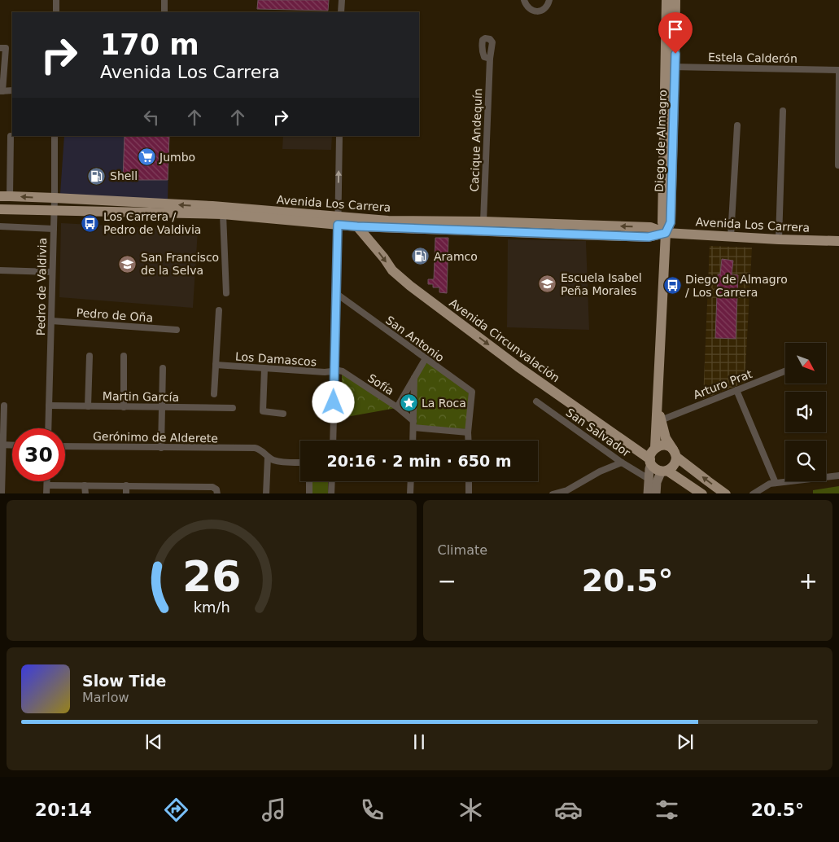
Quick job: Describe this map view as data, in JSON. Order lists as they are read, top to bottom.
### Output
{
  "streets": {
    "main road": ["Diego de Almagro", "Avenida Los Carrera", "Avenida Circunvalación"],
    "street": [
      "Estela Calderón",
      "Cacique Andequín",
      "Pedro de Valdivia",
      "Pedro de Oña",
      "San Antonio",
      "Los Damascos",
      "Sofía",
      "Arturo Prat",
      "Martin García",
      "San Salvador",
      "Gerónimo de Alderete"
    ]
  },
  "crossings": [
    ["Estela Calderón", "Diego de Almagro"],
    ["Cacique Andequín", "Avenida Los Carrera"],
    ["Diego de Almagro", "Avenida Los Carrera"],
    ["Diego de Almagro", "Avenida Circunvalación"],
    ["Diego de Almagro", "Arturo Prat"],
    ["Avenida Los Carrera", "Pedro de Valdivia"],
    ["Avenida Los Carrera", "Avenida Circunvalación"],
    ["Pedro de Valdivia", "Pedro de Oña"],
    ["Pedro de Valdivia", "Martin García"],
    ["Los Damascos", "Sofía"]
  ],
  "one_way": ["Avenida Circunvalación"],
  "places": {
    "supermarket": ["Jumbo"],
    "fuel station": ["Shell", "Aramco"],
    "bus stop": ["Los Carrera / Pedro de Valdivia", "Diego de Almagro / Los Carrera"],
    "school or university": ["San Francisco de la Selva", "Escuela Isabel Peña Morales"],
    "place": ["La Roca"]
  },
  "north": "bottom right",
  "page": {
    "turn": ["170 m", "Avenida Los Carrera"],
    "limit": "30",
    "trip": "20:16 · 2 min · 650 m",
    "tile": "Climate",
    "heat": ["−", "20.5°", "+"],
    "song": ["Slow Tide", "Marlow"],
    "tabs": ["20:14", "20.5°"],
    "gauge": ["26", "km/h"]
  }
}
